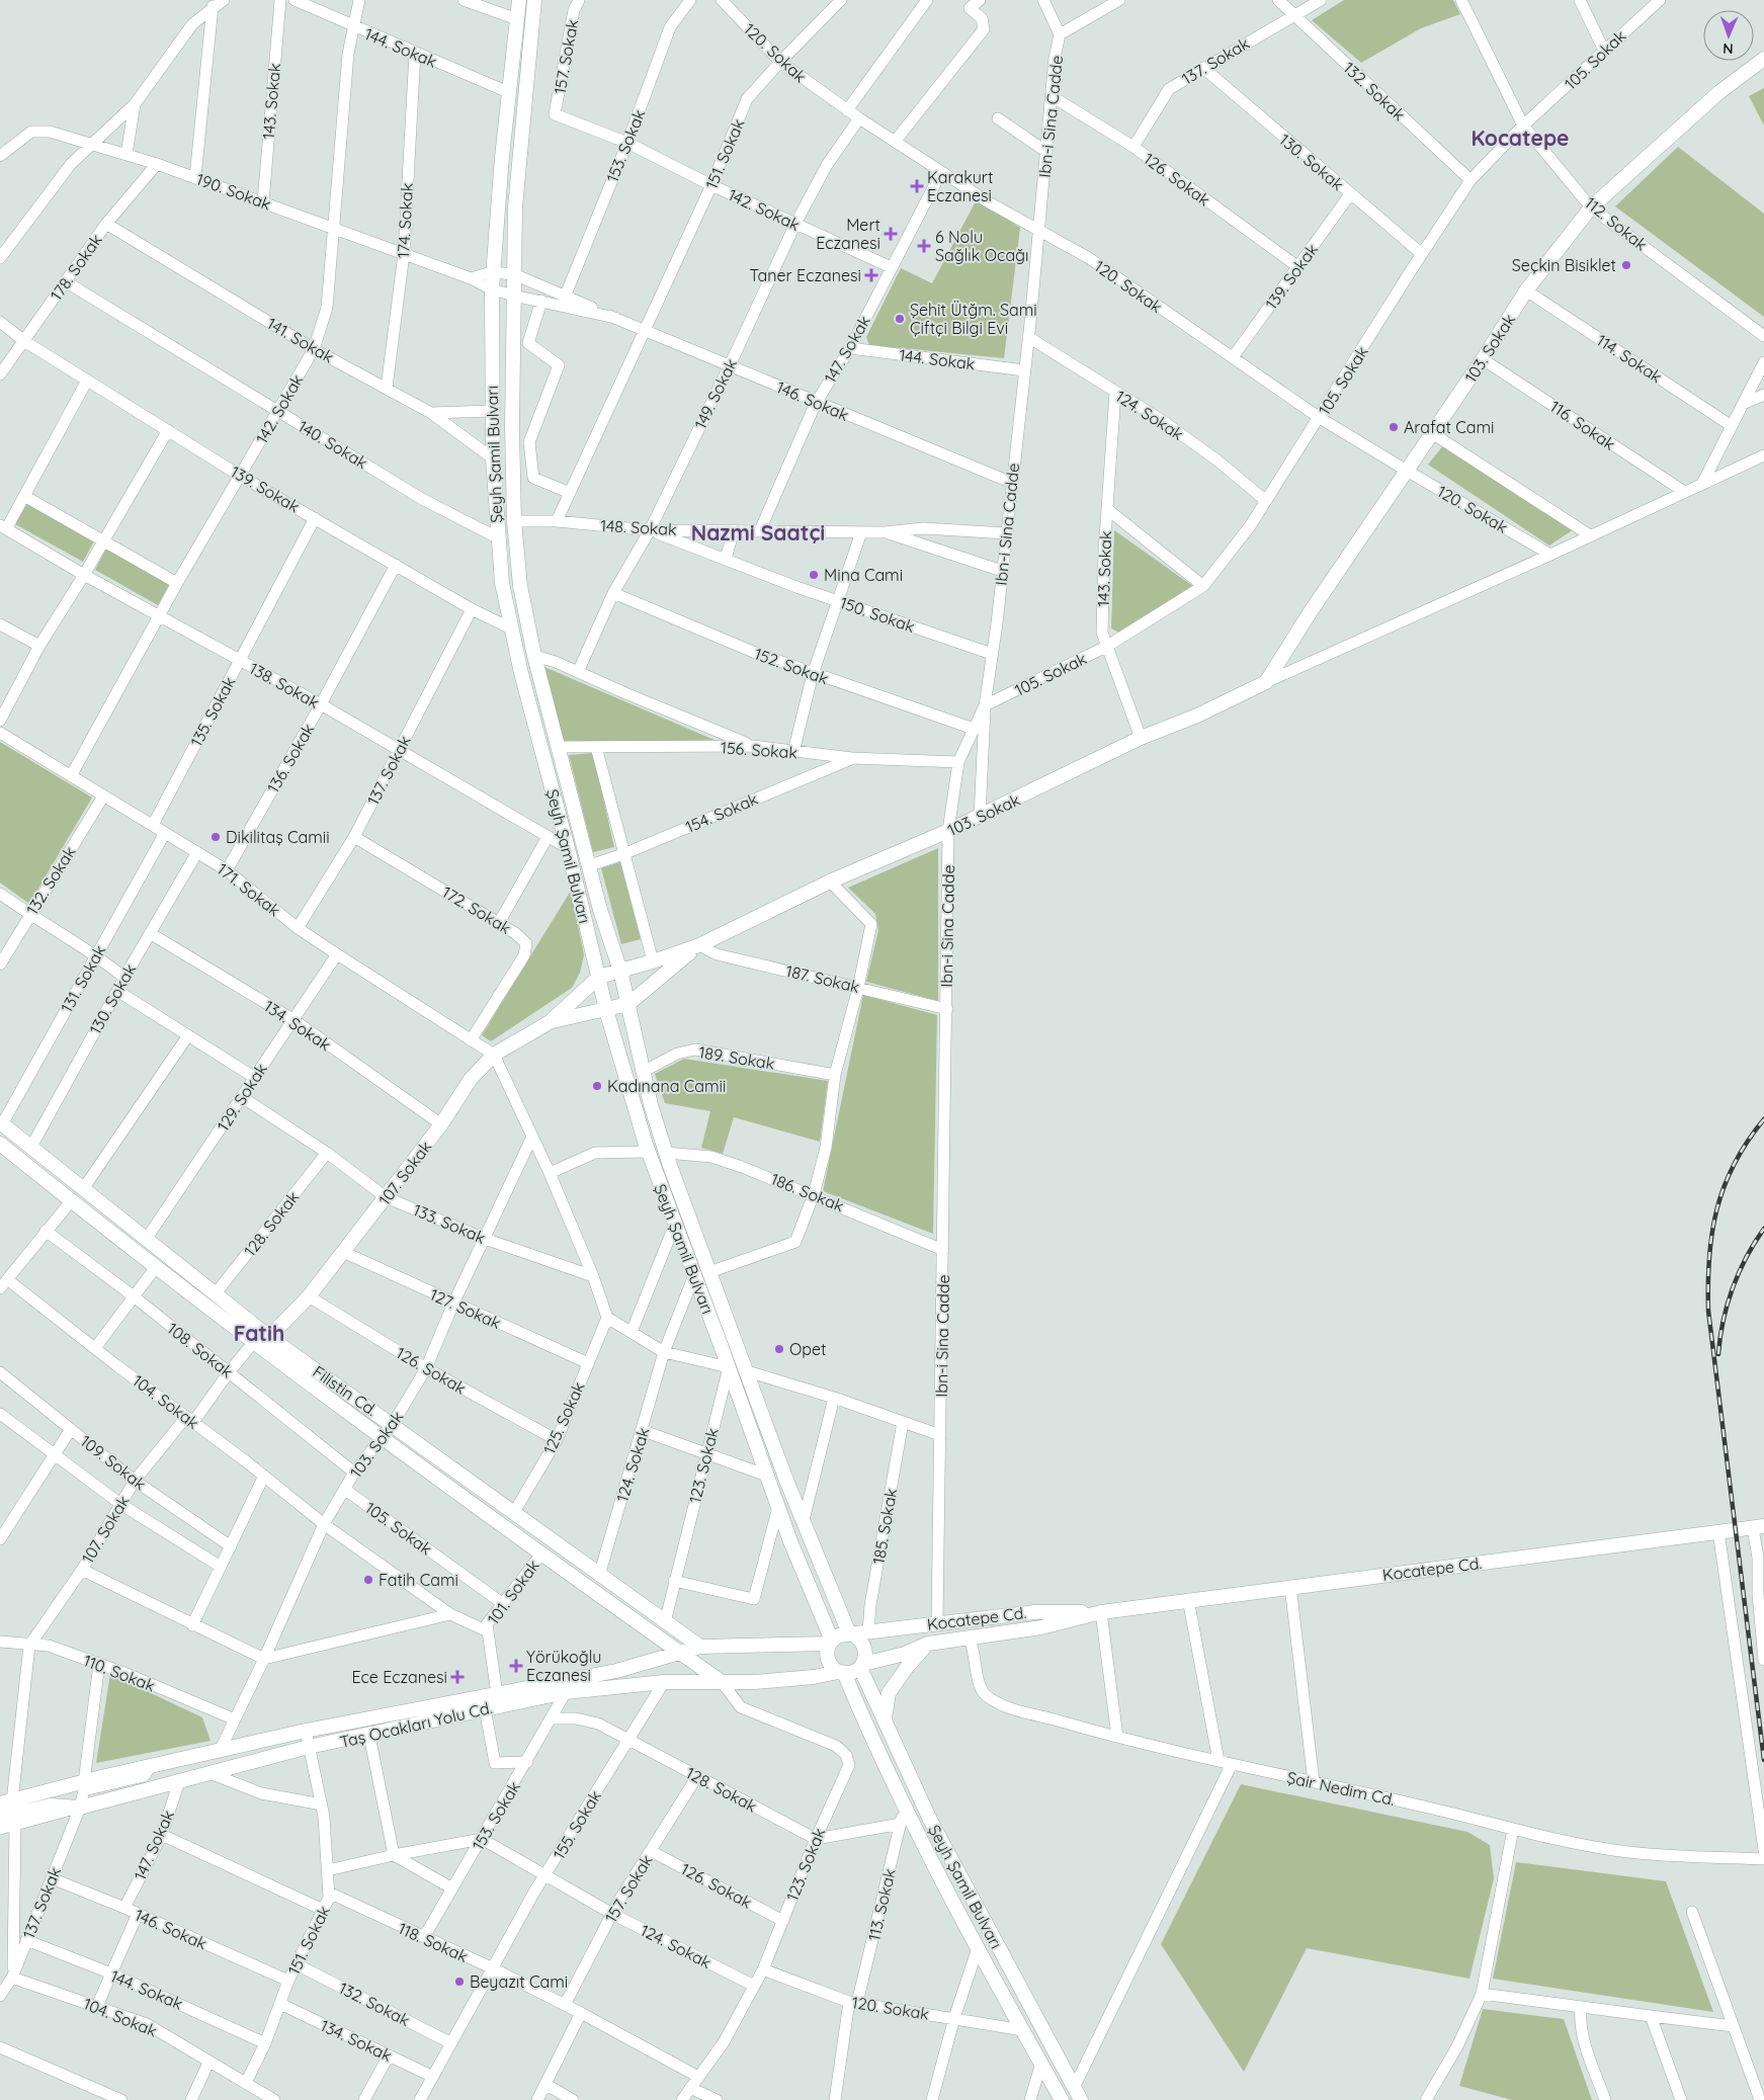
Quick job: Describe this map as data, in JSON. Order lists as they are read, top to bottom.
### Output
{
  "streets": {
    "main road": [
      "103. Sokak",
      "Şeyh Şamil Bulvarı",
      "107. Sokak",
      "Filistin Cd.",
      "Kocatepe Cd.",
      "Taş Ocakları Yolu Cd."
    ],
    "street": [
      "144. Sokak",
      "120. Sokak",
      "157. Sokak",
      "105. Sokak",
      "137. Sokak",
      "132. Sokak",
      "143. Sokak",
      "Ibn-i Sina Cadde",
      "153. Sokak",
      "151. Sokak",
      "130. Sokak",
      "126. Sokak",
      "190. Sokak",
      "142. Sokak",
      "174. Sokak",
      "112. Sokak",
      "178. Sokak",
      "139. Sokak",
      "141. Sokak",
      "147. Sokak",
      "114. Sokak",
      "149. Sokak",
      "146. Sokak",
      "124. Sokak",
      "116. Sokak",
      "140. Sokak",
      "148. Sokak",
      "150. Sokak",
      "152. Sokak",
      "138. Sokak",
      "135. Sokak",
      "156. Sokak",
      "136. Sokak",
      "154. Sokak",
      "171. Sokak",
      "172. Sokak",
      "131. Sokak",
      "187. Sokak",
      "134. Sokak",
      "189. Sokak",
      "129. Sokak",
      "186. Sokak",
      "128. Sokak",
      "133. Sokak",
      "127. Sokak",
      "108. Sokak",
      "104. Sokak",
      "125. Sokak",
      "109. Sokak",
      "123. Sokak",
      "185. Sokak",
      "101. Sokak",
      "110. Sokak",
      "Şair Nedim Cd.",
      "155. Sokak",
      "113. Sokak",
      "118. Sokak"
    ]
  },
  "crossings": [
    ["144. Sokak", "137. Sokak"],
    ["144. Sokak", "Ibn-i Sina Cadde"],
    ["144. Sokak", "151. Sokak"],
    ["144. Sokak", "142. Sokak"],
    ["144. Sokak", "174. Sokak"],
    ["144. Sokak", "147. Sokak"],
    ["144. Sokak", "Şeyh Şamil Bulvarı"],
    ["120. Sokak", "105. Sokak"],
    ["120. Sokak", "Ibn-i Sina Cadde"],
    ["120. Sokak", "151. Sokak"],
    ["120. Sokak", "139. Sokak"],
    ["120. Sokak", "103. Sokak"],
    ["120. Sokak", "147. Sokak"],
    ["120. Sokak", "149. Sokak"],
    ["120. Sokak", "Şeyh Şamil Bulvarı"],
    ["120. Sokak", "123. Sokak"],
    ["120. Sokak", "113. Sokak"],
    ["157. Sokak", "126. Sokak"],
    ["157. Sokak", "142. Sokak"],
    ["157. Sokak", "124. Sokak"],
    ["157. Sokak", "128. Sokak"],
    ["157. Sokak", "118. Sokak"],
    ["105. Sokak", "132. Sokak"],
    ["105. Sokak", "143. Sokak"],
    ["105. Sokak", "Ibn-i Sina Cadde"],
    ["105. Sokak", "130. Sokak"],
    ["105. Sokak", "112. Sokak"],
    ["105. Sokak", "103. Sokak"],
    ["105. Sokak", "124. Sokak"],
    ["105. Sokak", "101. Sokak"],
    ["137. Sokak", "132. Sokak"],
    ["137. Sokak", "130. Sokak"],
    ["137. Sokak", "126. Sokak"],
    ["137. Sokak", "139. Sokak"],
    ["137. Sokak", "146. Sokak"],
    ["137. Sokak", "138. Sokak"],
    ["137. Sokak", "171. Sokak"],
    ["137. Sokak", "172. Sokak"],
    ["137. Sokak", "104. Sokak"],
    ["137. Sokak", "Taş Ocakları Yolu Cd."],
    ["132. Sokak", "151. Sokak"],
    ["132. Sokak", "171. Sokak"],
    ["132. Sokak", "155. Sokak"],
    ["143. Sokak", "190. Sokak"],
    ["143. Sokak", "103. Sokak"],
    ["143. Sokak", "124. Sokak"],
    ["Ibn-i Sina Cadde", "126. Sokak"],
    ["Ibn-i Sina Cadde", "103. Sokak"],
    ["Ibn-i Sina Cadde", "146. Sokak"],
    ["Ibn-i Sina Cadde", "124. Sokak"],
    ["Ibn-i Sina Cadde", "148. Sokak"],
    ["Ibn-i Sina Cadde", "150. Sokak"],
    ["Ibn-i Sina Cadde", "152. Sokak"],
    ["Ibn-i Sina Cadde", "156. Sokak"],
    ["Ibn-i Sina Cadde", "187. Sokak"],
    ["Ibn-i Sina Cadde", "186. Sokak"],
    ["Ibn-i Sina Cadde", "Kocatepe Cd."],
    ["153. Sokak", "142. Sokak"],
    ["153. Sokak", "146. Sokak"],
    ["153. Sokak", "124. Sokak"],
    ["153. Sokak", "128. Sokak"],
    ["153. Sokak", "Taş Ocakları Yolu Cd."],
    ["153. Sokak", "118. Sokak"],
    ["151. Sokak", "142. Sokak"],
    ["151. Sokak", "146. Sokak"],
    ["151. Sokak", "148. Sokak"],
    ["151. Sokak", "134. Sokak"],
    ["151. Sokak", "104. Sokak"],
    ["151. Sokak", "Taş Ocakları Yolu Cd."],
    ["151. Sokak", "118. Sokak"],
    ["130. Sokak", "139. Sokak"],
    ["130. Sokak", "171. Sokak"],
    ["130. Sokak", "134. Sokak"],
    ["130. Sokak", "Filistin Cd."],
    ["126. Sokak", "139. Sokak"],
    ["126. Sokak", "103. Sokak"],
    ["126. Sokak", "107. Sokak"],
    ["126. Sokak", "125. Sokak"],
    ["126. Sokak", "123. Sokak"],
    ["190. Sokak", "142. Sokak"],
    ["190. Sokak", "174. Sokak"],
    ["190. Sokak", "178. Sokak"],
    ["190. Sokak", "146. Sokak"],
    ["190. Sokak", "Şeyh Şamil Bulvarı"],
    ["142. Sokak", "139. Sokak"],
    ["142. Sokak", "141. Sokak"],
    ["142. Sokak", "147. Sokak"],
    ["142. Sokak", "149. Sokak"],
    ["142. Sokak", "140. Sokak"],
    ["142. Sokak", "138. Sokak"],
    ["142. Sokak", "171. Sokak"],
    ["174. Sokak", "141. Sokak"],
    ["112. Sokak", "103. Sokak"],
    ["178. Sokak", "139. Sokak"],
    ["178. Sokak", "141. Sokak"],
    ["178. Sokak", "140. Sokak"],
    ["139. Sokak", "Şeyh Şamil Bulvarı"],
    ["139. Sokak", "135. Sokak"],
    ["139. Sokak", "136. Sokak"],
    ["141. Sokak", "Şeyh Şamil Bulvarı"],
    ["103. Sokak", "114. Sokak"],
    ["103. Sokak", "116. Sokak"],
    ["103. Sokak", "Şeyh Şamil Bulvarı"],
    ["103. Sokak", "187. Sokak"],
    ["103. Sokak", "107. Sokak"],
    ["103. Sokak", "133. Sokak"],
    ["103. Sokak", "127. Sokak"],
    ["103. Sokak", "108. Sokak"],
    ["103. Sokak", "Filistin Cd."],
    ["103. Sokak", "104. Sokak"],
    ["103. Sokak", "110. Sokak"],
    ["103. Sokak", "Taş Ocakları Yolu Cd."],
    ["147. Sokak", "146. Sokak"],
    ["147. Sokak", "148. Sokak"],
    ["147. Sokak", "Taş Ocakları Yolu Cd."],
    ["149. Sokak", "146. Sokak"],
    ["149. Sokak", "148. Sokak"],
    ["149. Sokak", "150. Sokak"],
    ["149. Sokak", "152. Sokak"],
    ["146. Sokak", "Şeyh Şamil Bulvarı"],
    ["124. Sokak", "Şeyh Şamil Bulvarı"],
    ["124. Sokak", "Filistin Cd."],
    ["124. Sokak", "123. Sokak"],
    ["124. Sokak", "155. Sokak"],
    ["140. Sokak", "Şeyh Şamil Bulvarı"],
    ["Şeyh Şamil Bulvarı", "148. Sokak"],
    ["Şeyh Şamil Bulvarı", "138. Sokak"],
    ["Şeyh Şamil Bulvarı", "156. Sokak"],
    ["Şeyh Şamil Bulvarı", "154. Sokak"],
    ["Şeyh Şamil Bulvarı", "189. Sokak"],
    ["Şeyh Şamil Bulvarı", "186. Sokak"],
    ["Şeyh Şamil Bulvarı", "123. Sokak"],
    ["Şeyh Şamil Bulvarı", "Kocatepe Cd."],
    ["Şeyh Şamil Bulvarı", "Taş Ocakları Yolu Cd."],
    ["Şeyh Şamil Bulvarı", "113. Sokak"],
    ["148. Sokak", "150. Sokak"],
    ["138. Sokak", "135. Sokak"],
    ["138. Sokak", "136. Sokak"],
    ["135. Sokak", "171. Sokak"],
    ["156. Sokak", "154. Sokak"],
    ["136. Sokak", "171. Sokak"],
    ["171. Sokak", "172. Sokak"],
    ["171. Sokak", "131. Sokak"],
    ["171. Sokak", "129. Sokak"],
    ["171. Sokak", "107. Sokak"],
    ["131. Sokak", "Filistin Cd."],
    ["134. Sokak", "129. Sokak"],
    ["134. Sokak", "107. Sokak"],
    ["134. Sokak", "155. Sokak"],
    ["129. Sokak", "133. Sokak"],
    ["129. Sokak", "Filistin Cd."],
    ["107. Sokak", "133. Sokak"],
    ["107. Sokak", "127. Sokak"],
    ["107. Sokak", "108. Sokak"],
    ["107. Sokak", "Filistin Cd."],
    ["107. Sokak", "104. Sokak"],
    ["107. Sokak", "109. Sokak"],
    ["107. Sokak", "110. Sokak"],
    ["128. Sokak", "133. Sokak"],
    ["128. Sokak", "Filistin Cd."],
    ["128. Sokak", "123. Sokak"],
    ["128. Sokak", "155. Sokak"],
    ["127. Sokak", "125. Sokak"],
    ["Filistin Cd.", "125. Sokak"],
    ["Filistin Cd.", "123. Sokak"],
    ["Filistin Cd.", "101. Sokak"],
    ["Filistin Cd.", "Taş Ocakları Yolu Cd."],
    ["104. Sokak", "101. Sokak"],
    ["123. Sokak", "Taş Ocakları Yolu Cd."],
    ["123. Sokak", "118. Sokak"],
    ["185. Sokak", "Kocatepe Cd."],
    ["Kocatepe Cd.", "Taş Ocakları Yolu Cd."],
    ["Kocatepe Cd.", "Şair Nedim Cd."],
    ["101. Sokak", "Taş Ocakları Yolu Cd."],
    ["Taş Ocakları Yolu Cd.", "155. Sokak"],
    ["155. Sokak", "118. Sokak"]
  ],
  "districts": ["Kocatepe", "Nazmi Saatçi", "Fatih"],
  "places": {
    "health": [
      "Karakurt Eczanesi",
      "Mert Eczanesi",
      "6 Nolu Sağlık Ocağı",
      "Taner Eczanesi",
      "Yörükoğlu Eczanesi",
      "Ece Eczanesi"
    ],
    "other": [
      "Seçkin Bisiklet",
      "Şehit Ütğm. Sami Çiftçi Bilgi Evi",
      "Arafat Cami",
      "Mina Cami",
      "Dikilitaş Camii",
      "Kadınana Camii",
      "Opet",
      "Fatih Cami",
      "Beyazıt Cami"
    ]
  },
  "north": "bottom"
}
